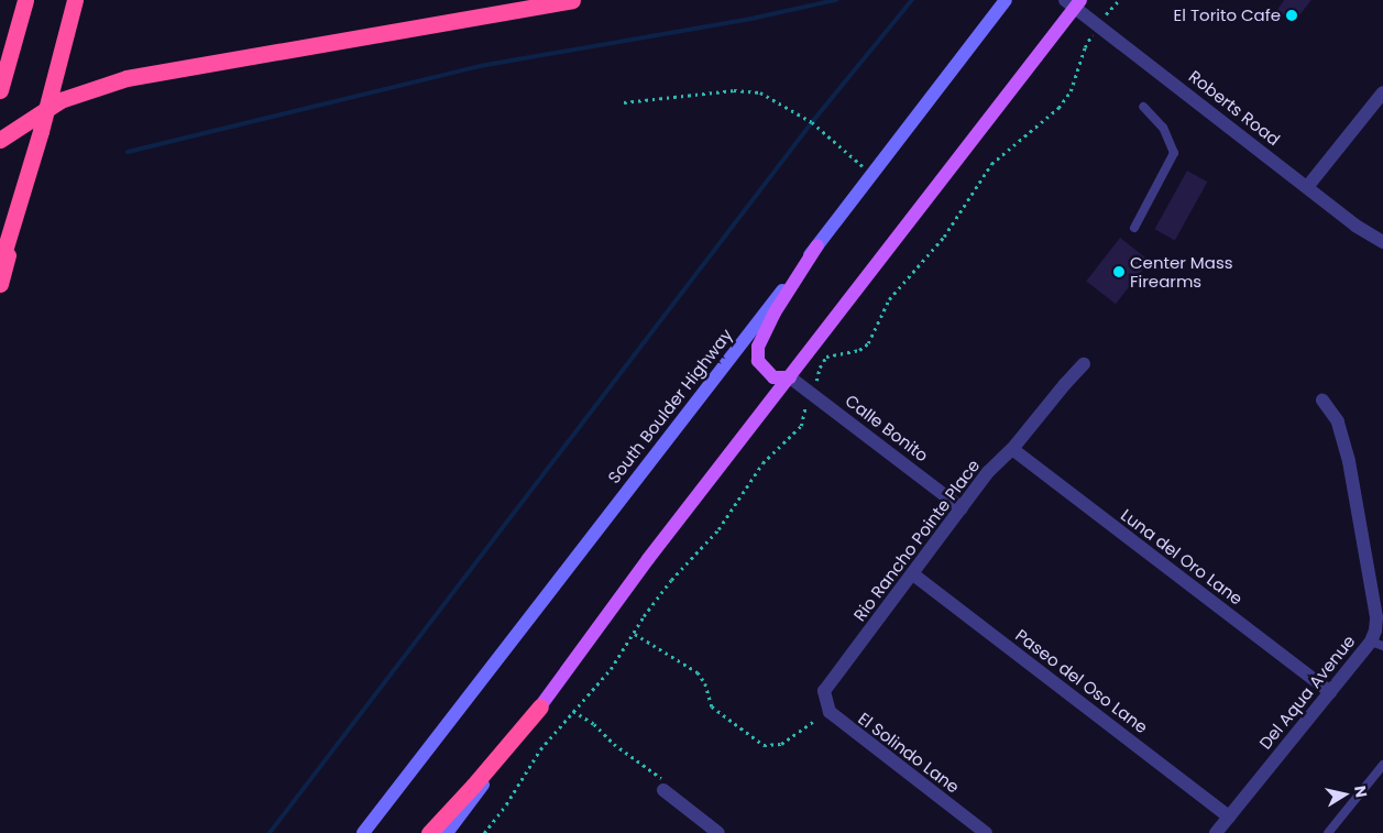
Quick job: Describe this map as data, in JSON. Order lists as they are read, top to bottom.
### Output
{
  "streets": {
    "main road": ["South Boulder Highway"],
    "street": [
      "Roberts Road",
      "Calle Bonito",
      "Rio Rancho Pointe Place",
      "Luna del Oro Lane",
      "Paseo del Oso Lane",
      "Del Aqua Avenue",
      "El Solindo Lane"
    ]
  },
  "crossings": [
    ["Calle Bonito", "Rio Rancho Pointe Place"],
    ["Rio Rancho Pointe Place", "Luna del Oro Lane"],
    ["Rio Rancho Pointe Place", "Paseo del Oso Lane"],
    ["Rio Rancho Pointe Place", "El Solindo Lane"],
    ["Luna del Oro Lane", "Del Aqua Avenue"],
    ["Paseo del Oso Lane", "Del Aqua Avenue"]
  ],
  "places": ["El Torito Cafe", "Center Mass Firearms"],
  "north": "right"
}
